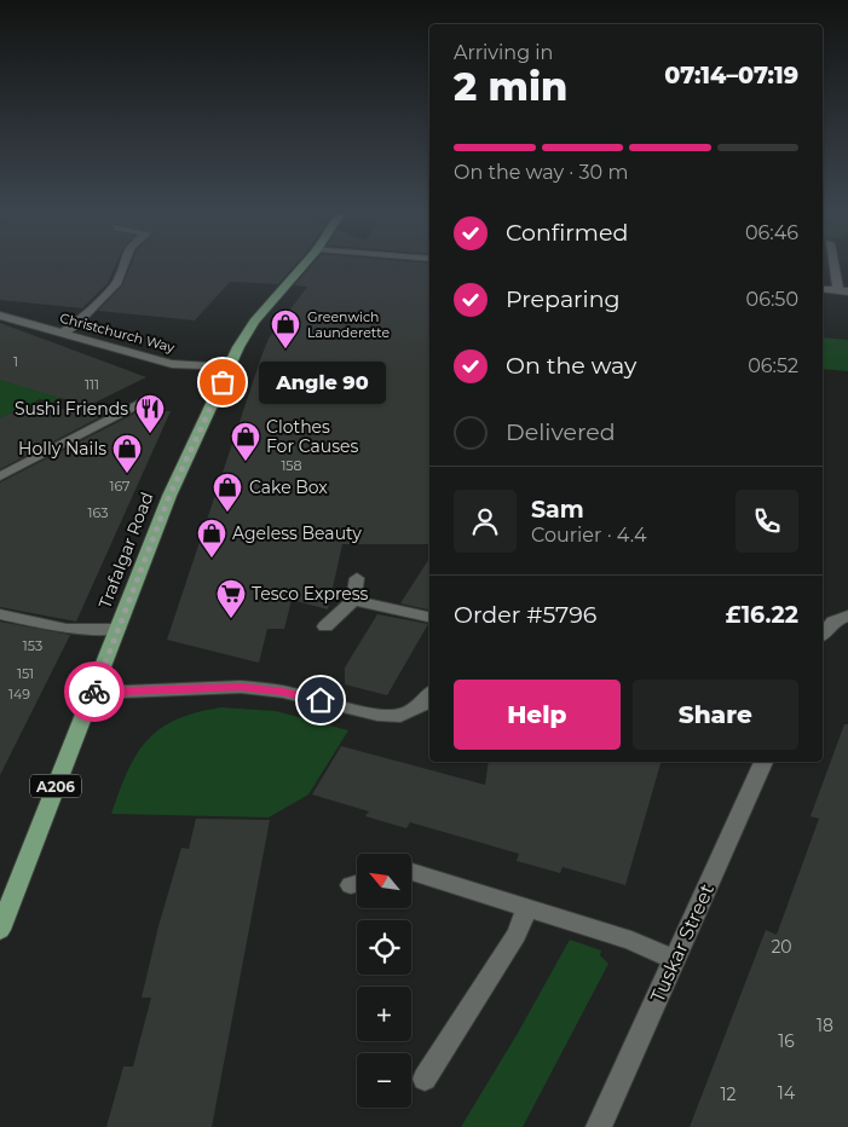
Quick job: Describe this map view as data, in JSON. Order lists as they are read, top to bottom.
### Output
{
  "streets": {
    "main road": ["Trafalgar Road", "A206"],
    "street": ["Christchurch Way", "Tuskar Street"]
  },
  "crossings": [
    ["Christchurch Way", "Trafalgar Road"]
  ],
  "places": {
    "shop": [
      "Greenwich Launderette",
      "Clothes For Causes",
      "Holly Nails",
      "Cake Box",
      "Ageless Beauty"
    ],
    "other": ["Angle 90"],
    "restaurant": ["Sushi Friends"],
    "supermarket": ["Tesco Express"]
  },
  "house_numbers": [
    "1",
    "111",
    "158",
    "167",
    "163",
    "153",
    "151",
    "149",
    "20",
    "18",
    "16",
    "14",
    "12"
  ],
  "north": "top left",
  "page": {
    "heading": ["2 min", "Arriving in", "07:14–07:19"],
    "panel": [
      "Sam",
      "Courier · 4.4",
      "Order #5796",
      "£16.22"
    ],
    "bar": "On the way · 30 m",
    "list": [
      ["Confirmed", "06:46"],
      ["Preparing", "06:50"],
      ["On the way", "06:52"],
      "Delivered"
    ],
    "bubble": "Angle 90",
    "buttons": ["Help", "Share"],
    "map_buttons": ["+", "−"]
  }
}
